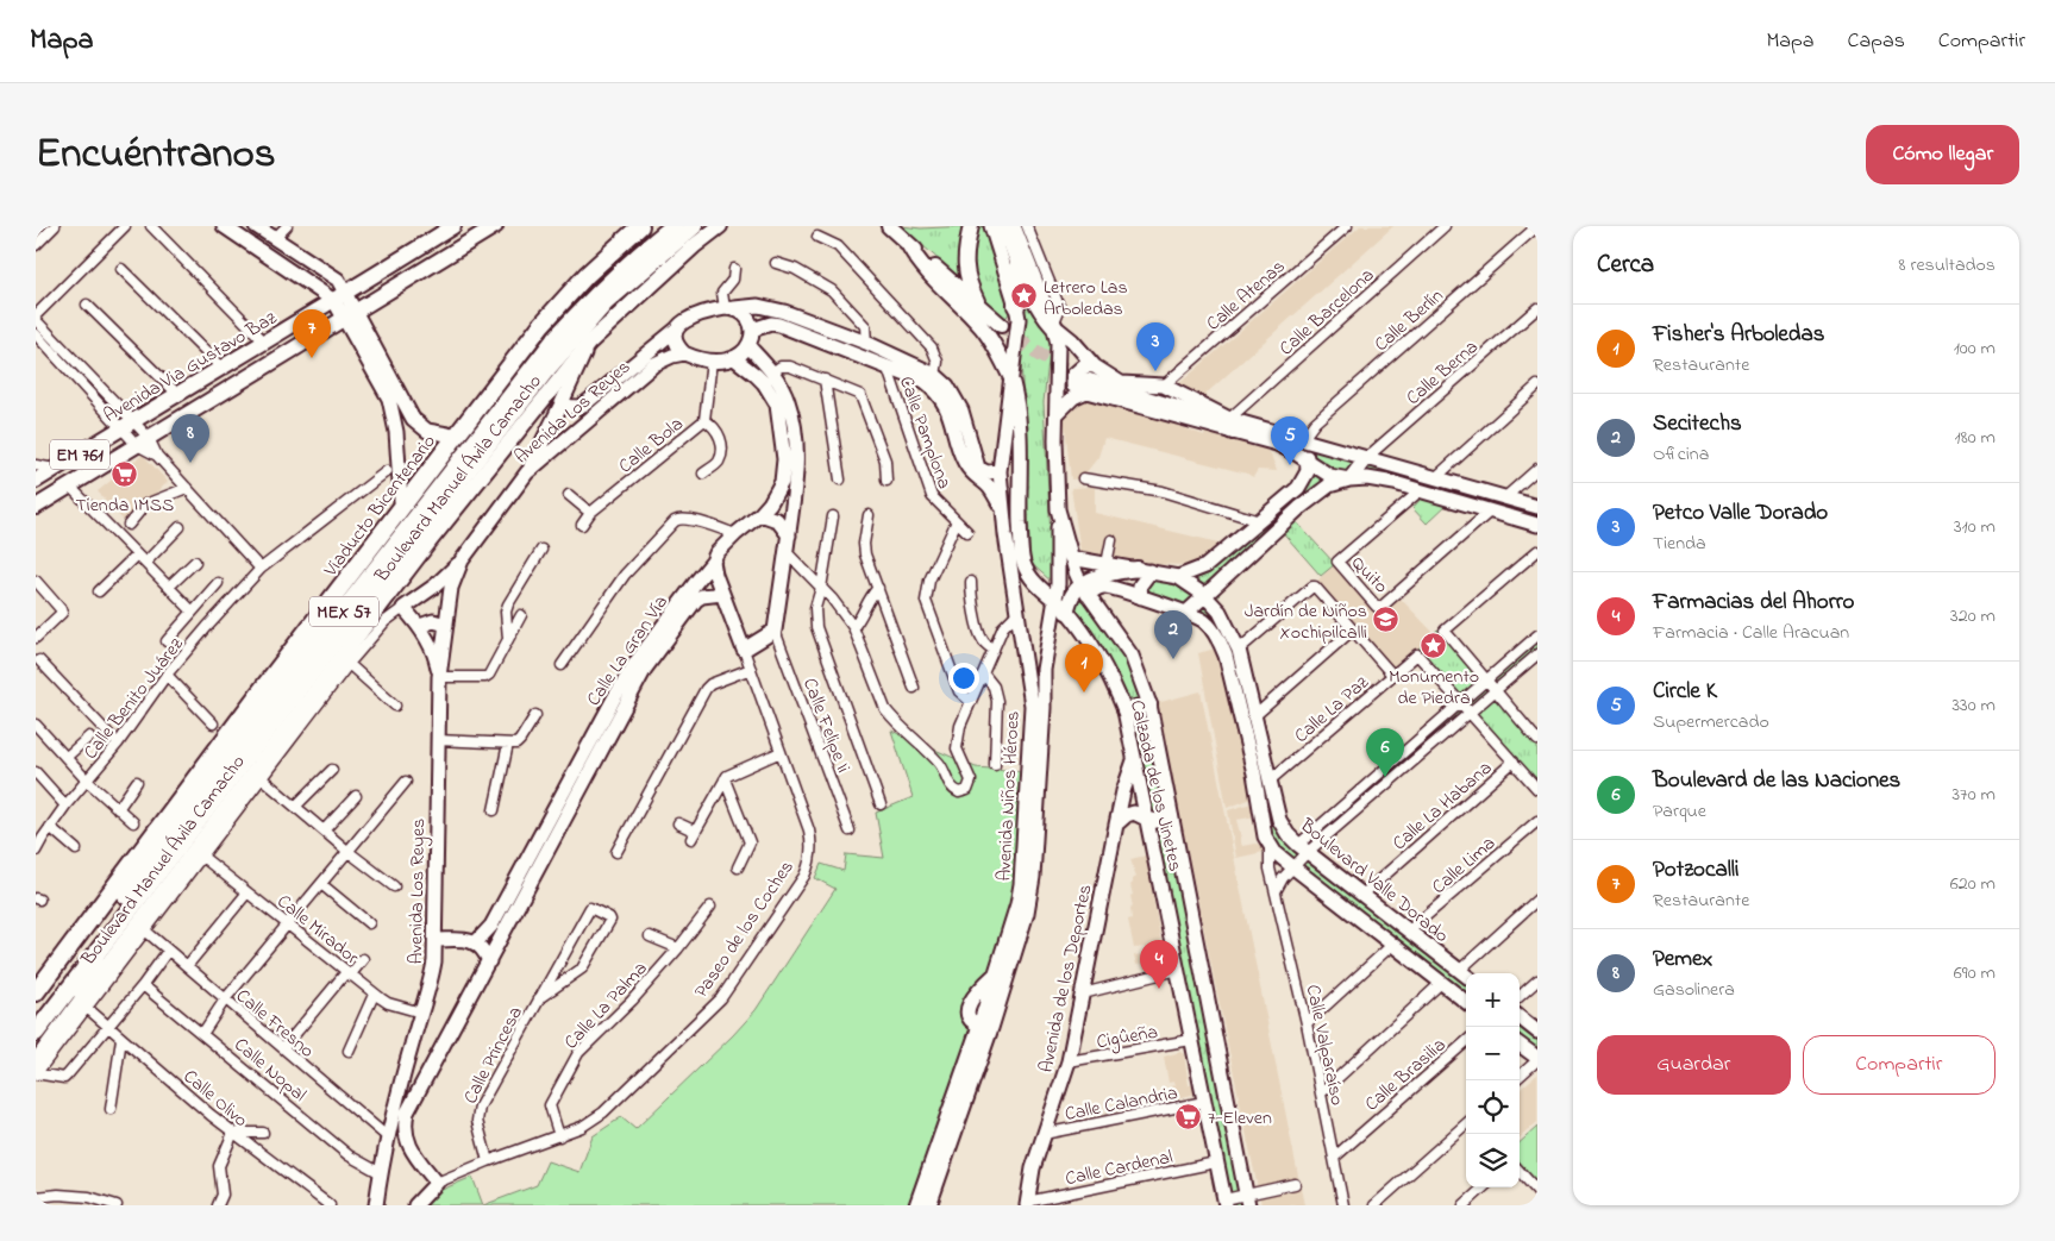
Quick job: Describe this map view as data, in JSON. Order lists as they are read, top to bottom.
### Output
{
  "streets": {
    "highway": ["Boulevard Manuel Ávila Camacho", "Viaducto Bicentenario", "MEX 57"],
    "main road": ["Avenida Via Gustavo Baz", "EM 761"],
    "street": [
      "Calle Atenas",
      "Calle Barcelona",
      "Calle Berlín",
      "Calle Berna",
      "Avenida Los Reyes",
      "Calle Pamplona",
      "Calle Bola",
      "Quito",
      "Calle La Gran Vía",
      "Calle Benito Juárez",
      "Calle La Paz",
      "Calle Felipe Ii",
      "Calzada de los Jinetes",
      "Avenida Niños Héroes",
      "Calle La Habana",
      "Calle Lima",
      "Boulevard Valle Dorado",
      "Calle Mirador",
      "Paseo de los Coches",
      "Avenida de los Deportes",
      "Calle La Palma",
      "Calle Fresno",
      "Cigûeña",
      "Calle Valparaíso",
      "Calle Princesa",
      "Calle Nopal",
      "Calle Brasilia",
      "Calle Olivo",
      "Calle Calandria",
      "Calle Cardenal"
    ]
  },
  "crossings": [
    ["Avenida Los Reyes", "Calle Bola"],
    ["Avenida Los Reyes", "Boulevard Manuel Ávila Camacho"],
    ["Avenida Los Reyes", "Calle La Gran Vía"],
    ["Avenida Los Reyes", "Calle Mirador"],
    ["Avenida Los Reyes", "Calle Fresno"],
    ["Avenida Los Reyes", "Calle Nopal"],
    ["Calle Bola", "Calle La Gran Vía"],
    ["Boulevard Manuel Ávila Camacho", "Calle Mirador"],
    ["Boulevard Manuel Ávila Camacho", "Calle Fresno"],
    ["Boulevard Manuel Ávila Camacho", "Calle Olivo"],
    ["Calle La Gran Vía", "Paseo de los Coches"],
    ["Calle La Paz", "Boulevard Valle Dorado"],
    ["Calzada de los Jinetes", "Avenida Niños Héroes"],
    ["Calzada de los Jinetes", "Boulevard Valle Dorado"],
    ["Calzada de los Jinetes", "Avenida de los Deportes"],
    ["Calzada de los Jinetes", "Cigûeña"],
    ["Calzada de los Jinetes", "Calle Calandria"],
    ["Calzada de los Jinetes", "Calle Cardenal"],
    ["Calle La Habana", "Boulevard Valle Dorado"],
    ["Calle Lima", "Boulevard Valle Dorado"],
    ["Boulevard Valle Dorado", "Calle Valparaíso"],
    ["Paseo de los Coches", "Calle La Palma"],
    ["Paseo de los Coches", "Calle Princesa"],
    ["Avenida de los Deportes", "Cigûeña"],
    ["Avenida de los Deportes", "Calle Calandria"],
    ["Avenida de los Deportes", "Calle Cardenal"],
    ["Calle Valparaíso", "Calle Brasilia"]
  ],
  "places": {
    "place": ["Letrero Las Arboledas", "Monumento de Piedra"],
    "supermarket": ["Tienda IMSS", "7-Eleven"],
    "school or university": ["Jardín de Niños Xochipilcalli"]
  },
  "page": {
    "header": "Mapa",
    "nav": ["Mapa", "Capas", "Compartir"],
    "title": "Encuéntranos",
    "buttons": [
      "Cómo llegar",
      ["Guardar", "Compartir"]
    ],
    "heading": ["Cerca", "8 resultados"],
    "list": [
      {
        "mark": "1",
        "name": "Fisher's Arboledas",
        "note": "Restaurante",
        "value": "100 m"
      },
      {
        "mark": "2",
        "name": "Secitechs",
        "note": "Oficina",
        "value": "180 m"
      },
      {
        "mark": "3",
        "name": "Petco Valle Dorado",
        "note": "Tienda",
        "value": "310 m"
      },
      {
        "mark": "4",
        "name": "Farmacias del Ahorro",
        "note": "Farmacia · Calle Aracuan",
        "value": "320 m"
      },
      {
        "mark": "5",
        "name": "Circle K",
        "note": "Supermercado",
        "value": "330 m"
      },
      {
        "mark": "6",
        "name": "Boulevard de las Naciones",
        "note": "Parque",
        "value": "370 m"
      },
      {
        "mark": "7",
        "name": "Potzocalli",
        "note": "Restaurante",
        "value": "620 m"
      },
      {
        "mark": "8",
        "name": "Pemex",
        "note": "Gasolinera",
        "value": "690 m"
      }
    ],
    "pins": [
      "7",
      "3",
      "8",
      "5",
      "2",
      "1",
      "6",
      "4"
    ],
    "map_buttons": ["+", "−"]
  }
}
